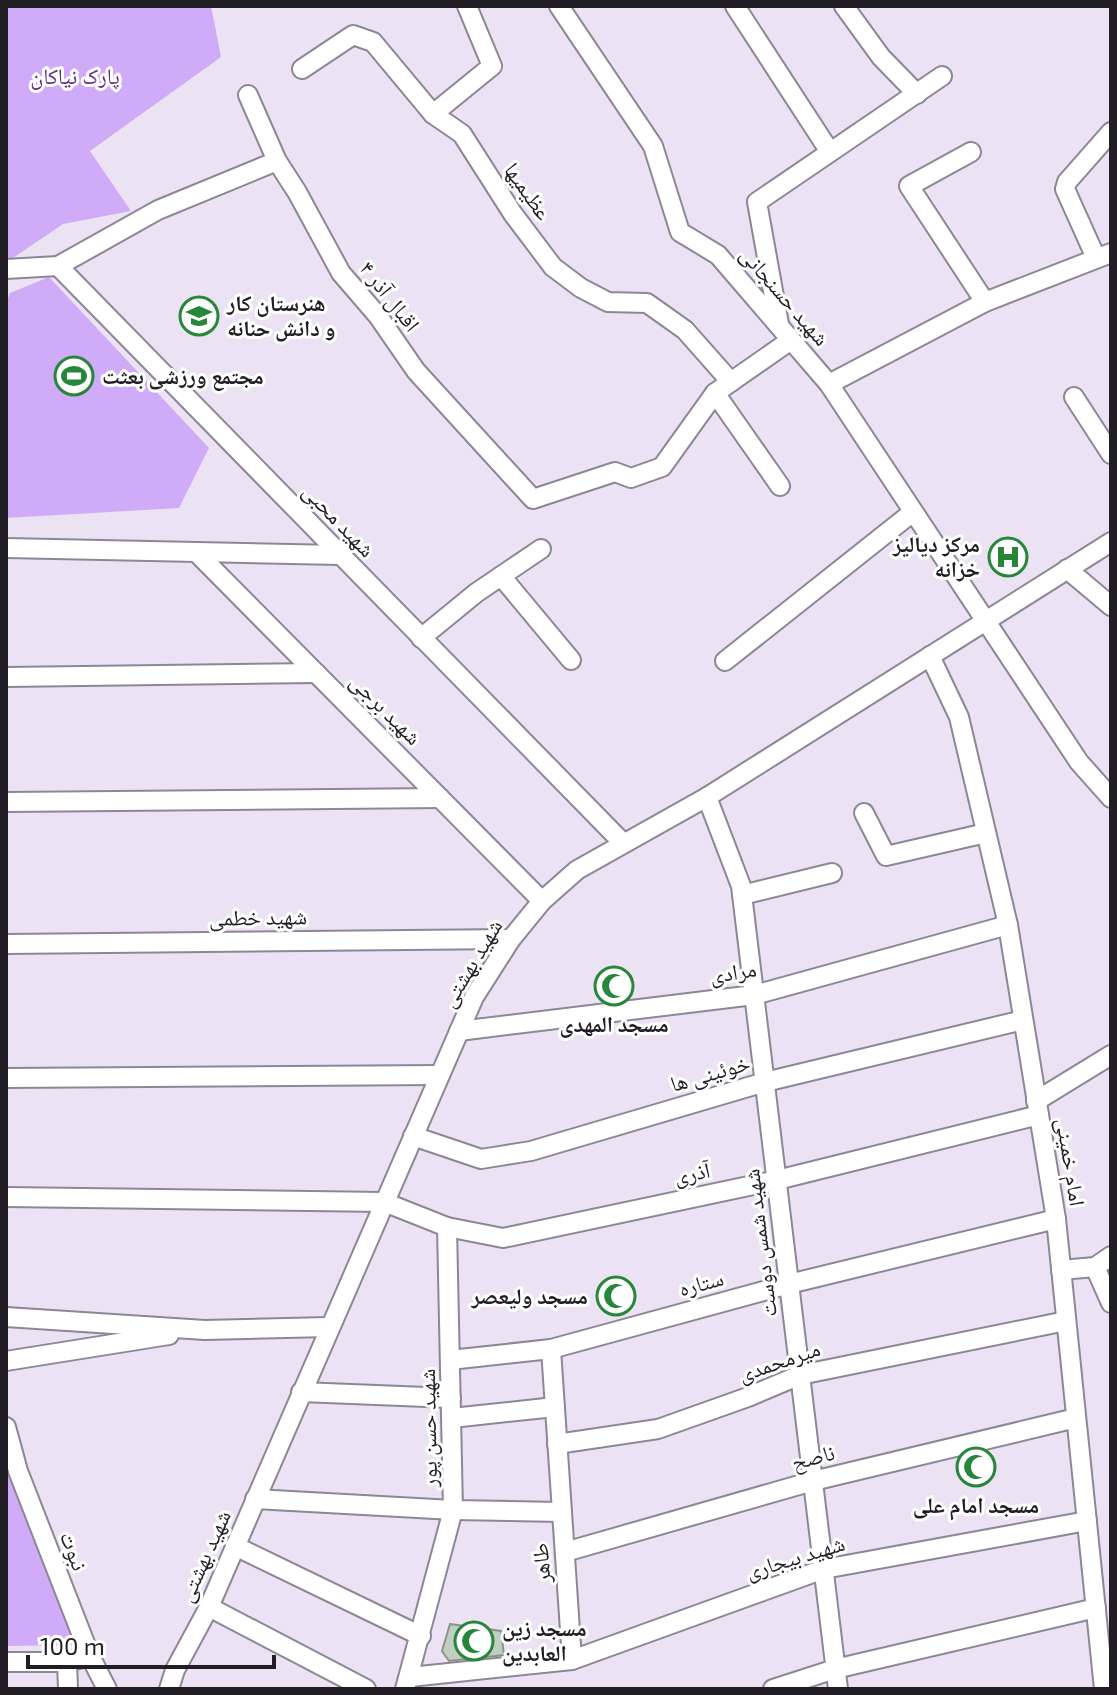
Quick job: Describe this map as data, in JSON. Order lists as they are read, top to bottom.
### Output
{
  "streets": {
    "street": [
      "عظیمیها",
      "اقبال آذر ۴",
      "شهید حسنجانی",
      "شهید محبی",
      "شهید برجی",
      "شهید خطمی",
      "شهید بهشتی",
      "مرادی",
      "خوئینی ها",
      "امام خمینی",
      "آذری",
      "شهید شمس دوست",
      "ستاره",
      "میرمحمدی",
      "شهید حسن پور",
      "ناصح",
      "نبوت",
      "شهید بیجاری",
      "طاهر"
    ]
  },
  "crossings": [
    ["شهید حسنجانی", "شهید بهشتی"],
    ["شهید محبی", "شهید بهشتی"],
    ["شهید برجی", "شهید بهشتی"],
    ["شهید خطمی", "شهید بهشتی"],
    ["شهید بهشتی", "مرادی"],
    ["شهید بهشتی", "خوئینی ها"],
    ["شهید بهشتی", "امام خمینی"],
    ["شهید بهشتی", "شهید شمس دوست"],
    ["مرادی", "امام خمینی"],
    ["مرادی", "شهید شمس دوست"],
    ["خوئینی ها", "امام خمینی"],
    ["خوئینی ها", "شهید شمس دوست"],
    ["امام خمینی", "آذری"],
    ["امام خمینی", "ستاره"],
    ["امام خمینی", "میرمحمدی"],
    ["امام خمینی", "ناصح"],
    ["امام خمینی", "شهید بیجاری"],
    ["آذری", "شهید شمس دوست"],
    ["آذری", "شهید حسن پور"],
    ["شهید شمس دوست", "ستاره"],
    ["شهید شمس دوست", "میرمحمدی"],
    ["شهید شمس دوست", "ناصح"],
    ["شهید شمس دوست", "شهید بیجاری"],
    ["ستاره", "شهید حسن پور"],
    ["ستاره", "طاهر"],
    ["میرمحمدی", "طاهر"],
    ["ناصح", "طاهر"],
    ["شهید بیجاری", "طاهر"]
  ],
  "parks": ["پارک نیاکان"],
  "places": {
    "school or university": ["هنرستان کار و دانش حنانه"],
    "sports": ["مجتمع ورزشی بعثت"],
    "hospital": ["مرکز دیالیز خزانه"],
    "mosque": [
      "مسجد المهدی",
      "مسجد ولیعصر",
      "مسجد امام علی",
      "مسجد زین العابدین"
    ]
  },
  "scale_bar": "100 m"
}
